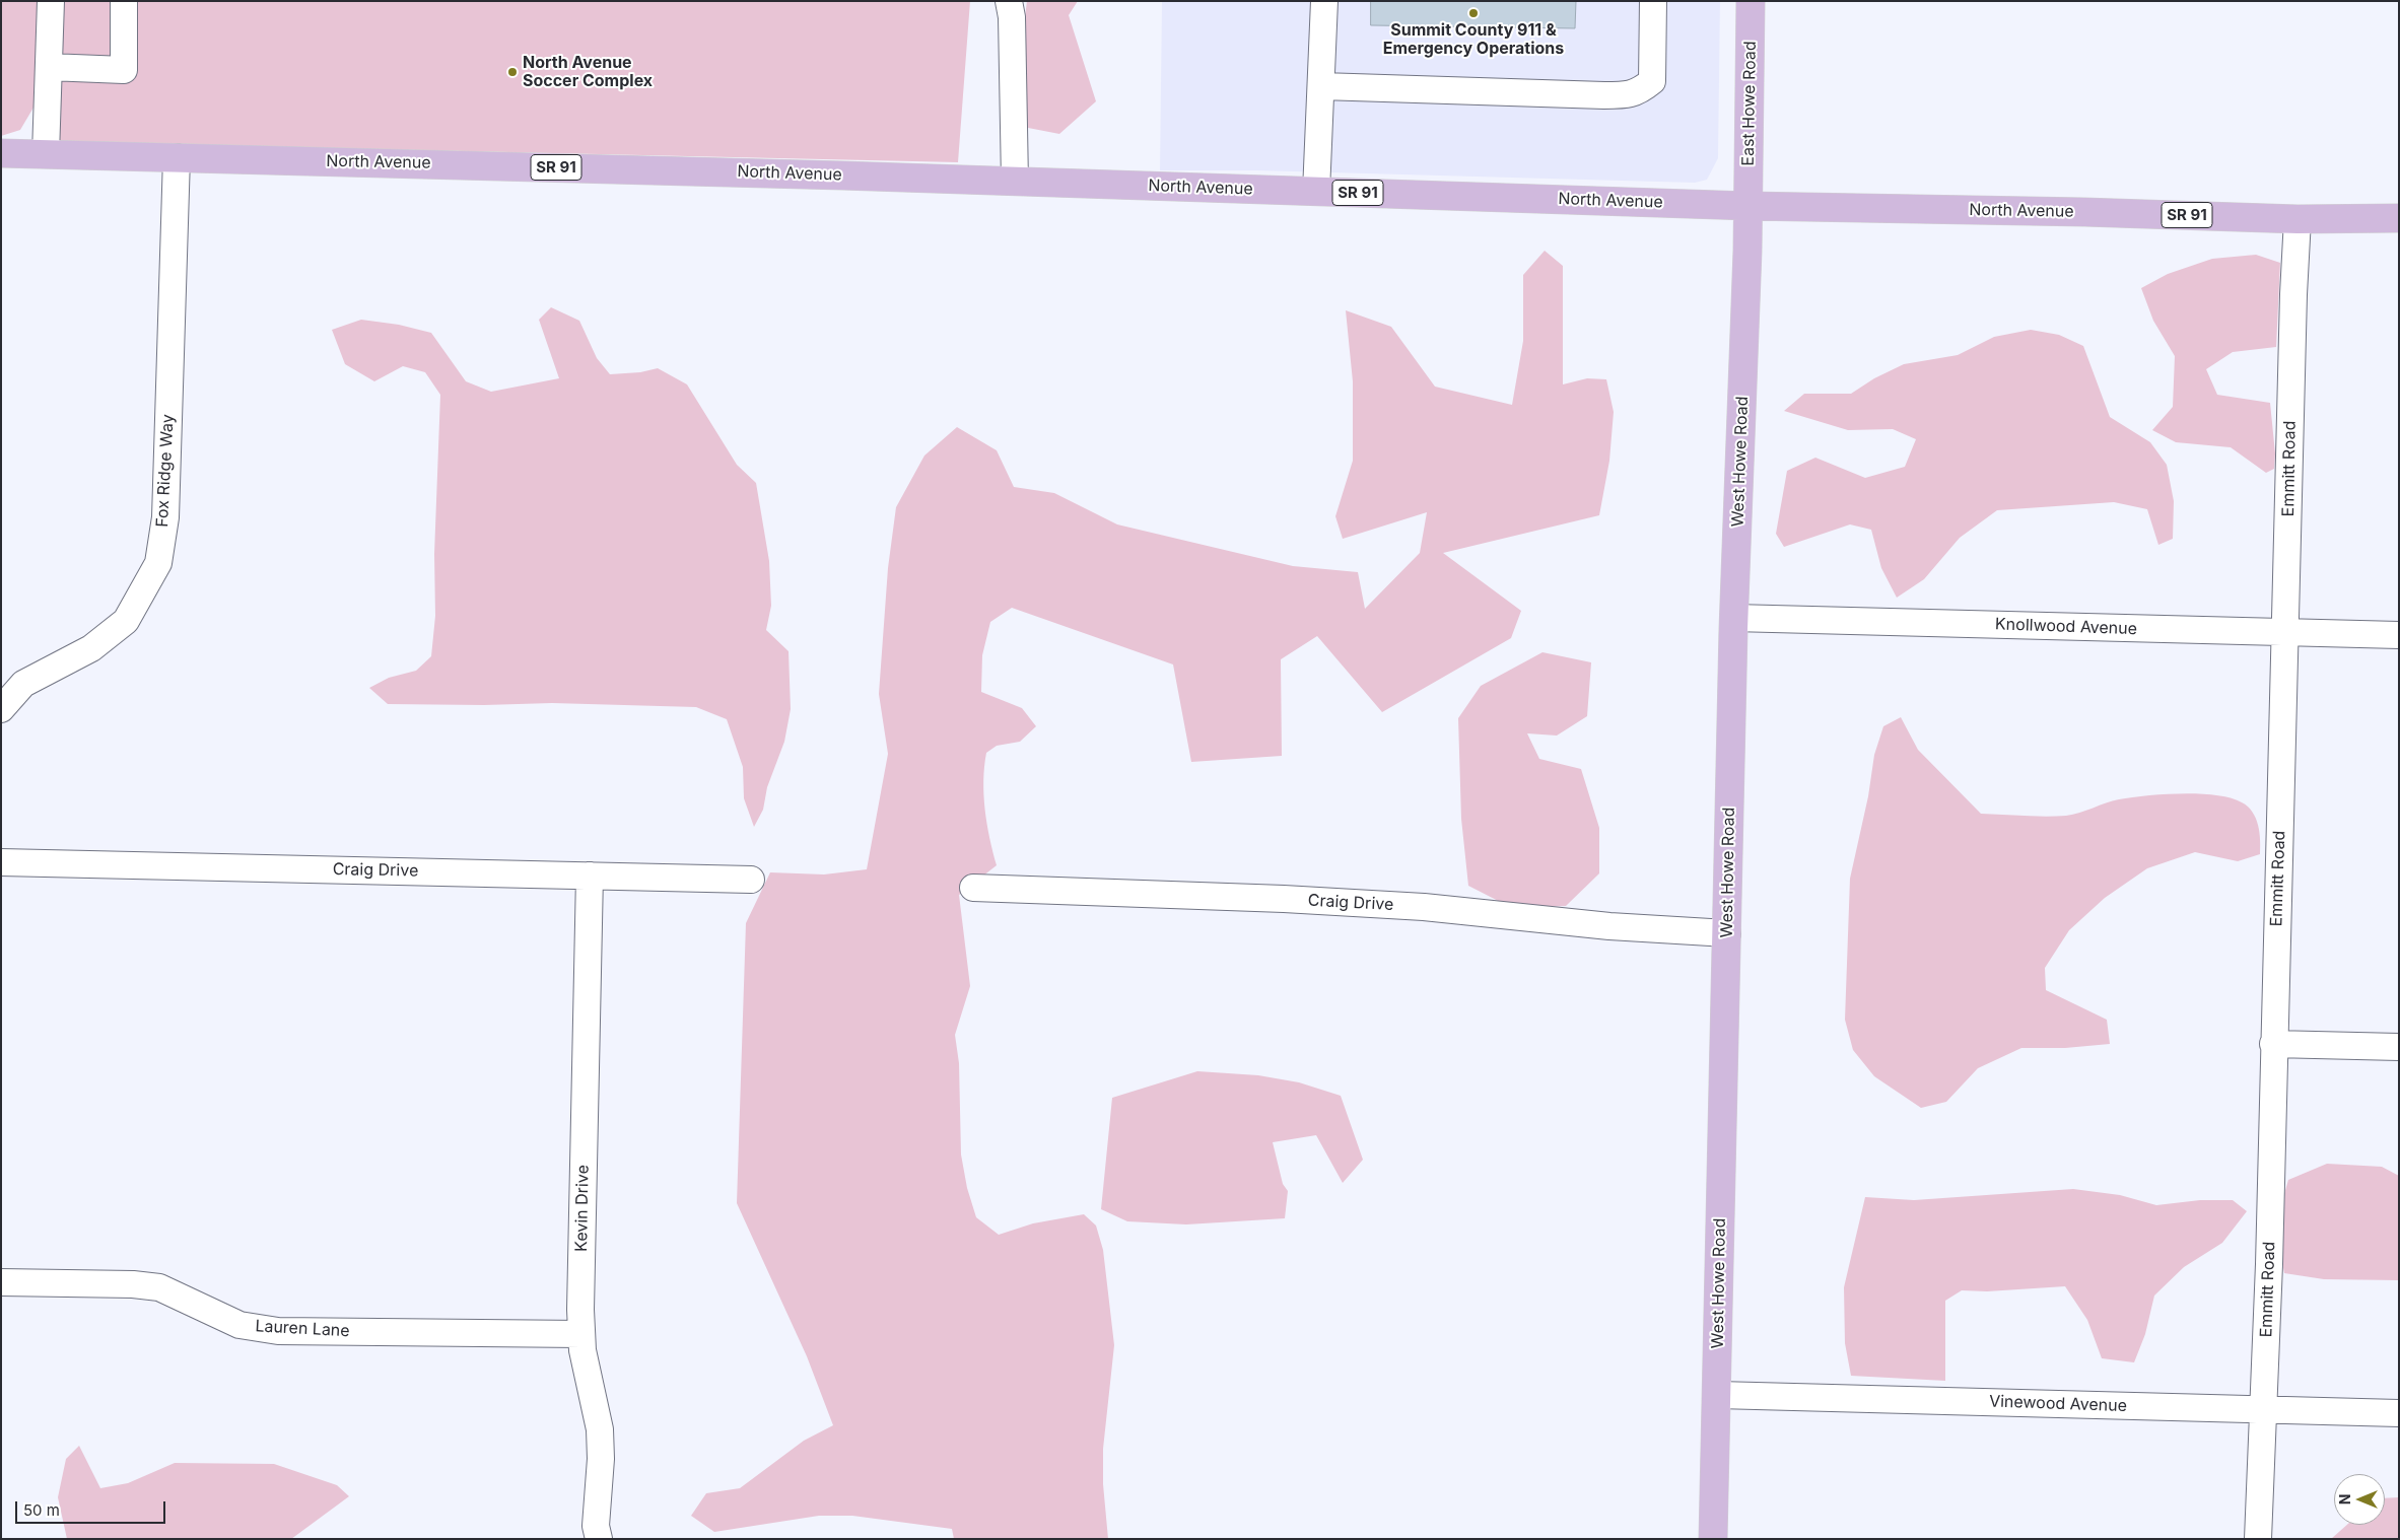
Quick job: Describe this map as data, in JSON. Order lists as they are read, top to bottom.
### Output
{
  "streets": {
    "main road": [
      "East Howe Road",
      "North Avenue",
      "SR 91",
      "West Howe Road"
    ],
    "street": [
      "Emmitt Road",
      "Fox Ridge Way",
      "Knollwood Avenue",
      "Craig Drive",
      "Kevin Drive",
      "Lauren Lane",
      "Vinewood Avenue"
    ]
  },
  "crossings": [
    ["East Howe Road", "North Avenue"],
    ["East Howe Road", "West Howe Road"],
    ["North Avenue", "West Howe Road"],
    ["North Avenue", "Emmitt Road"],
    ["North Avenue", "Fox Ridge Way"],
    ["West Howe Road", "Knollwood Avenue"],
    ["West Howe Road", "Craig Drive"],
    ["West Howe Road", "Vinewood Avenue"],
    ["Emmitt Road", "Knollwood Avenue"],
    ["Emmitt Road", "Vinewood Avenue"],
    ["Craig Drive", "Kevin Drive"],
    ["Kevin Drive", "Lauren Lane"]
  ],
  "places": ["Summit County 911 & Emergency Operations", "North Avenue Soccer Complex"],
  "scale_bar": "50 m",
  "north": "left"
}
